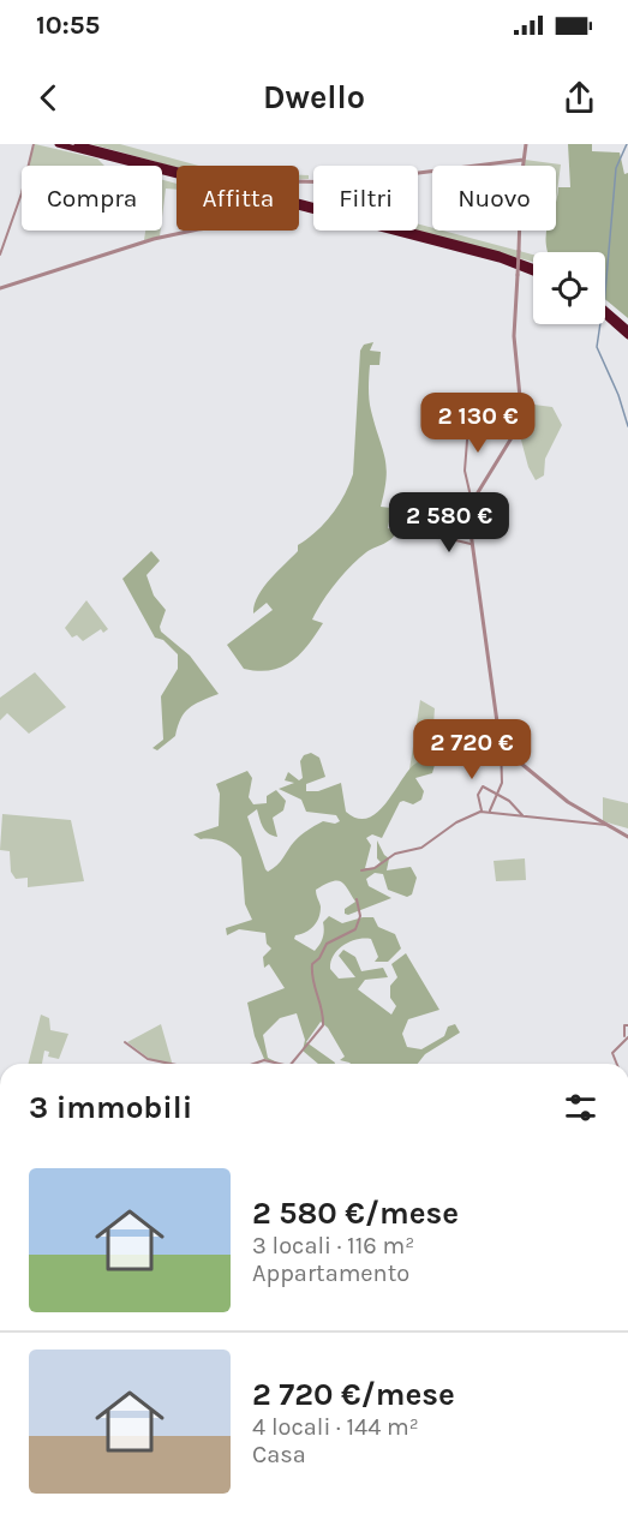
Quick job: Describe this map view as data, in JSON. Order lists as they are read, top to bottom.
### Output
{
  "page": {
    "status": "10:55",
    "header": "Dwello",
    "chip": [
      "Compra",
      "Affitta",
      "Filtri",
      "Nuovo"
    ],
    "price": ["2 130 €", "2 580 €", "2 720 €"],
    "heading": "3 immobili",
    "list": [
      {
        "name": "2 580 €/mese",
        "note": "3 locali · 116 m² · Appartamento"
      },
      {
        "name": "2 720 €/mese",
        "note": "4 locali · 144 m² · Casa"
      }
    ]
  }
}
